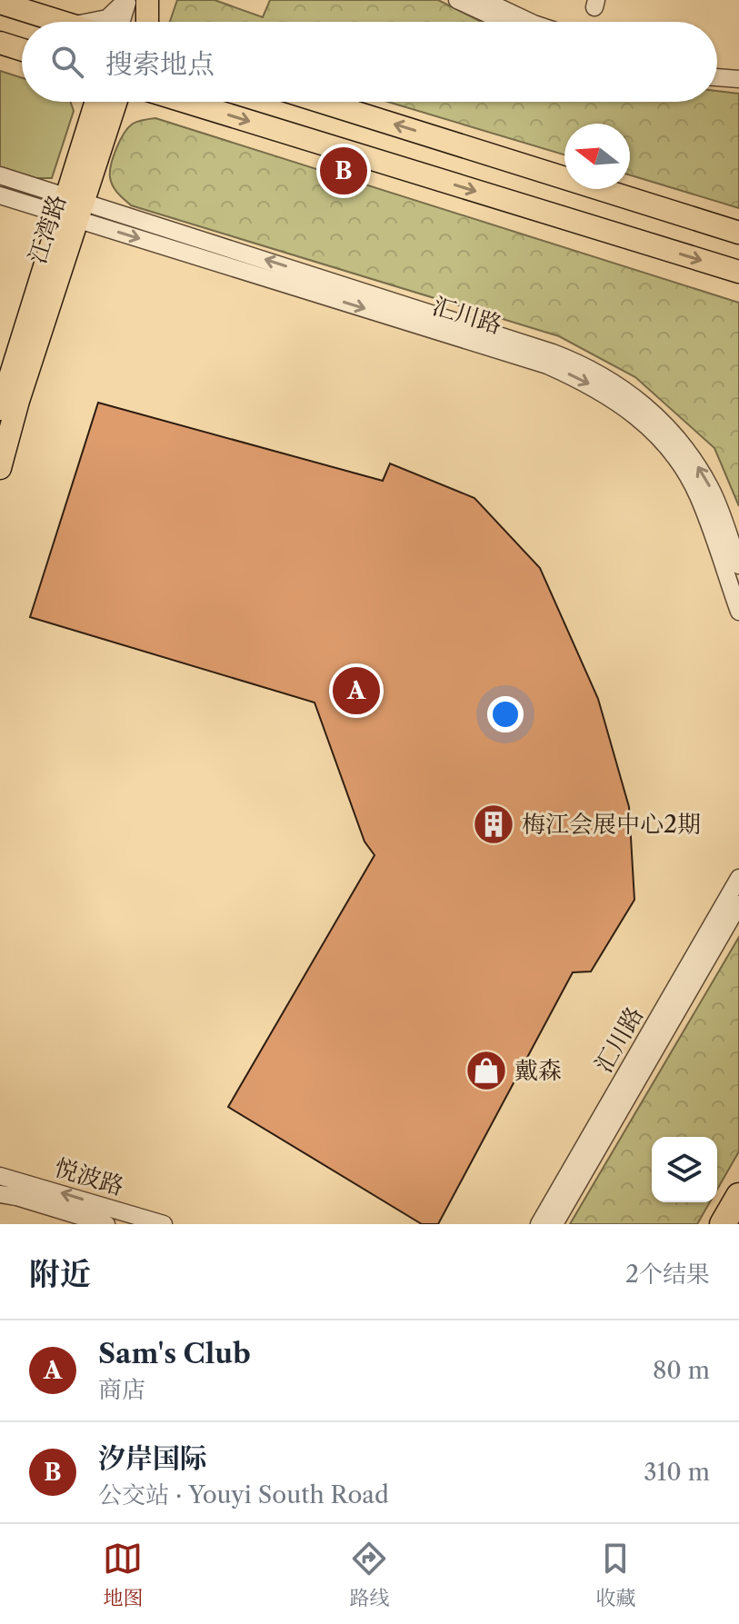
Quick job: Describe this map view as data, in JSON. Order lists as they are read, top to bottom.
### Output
{
  "streets": {
    "main road": ["江湾路"],
    "street": ["汇川路", "悦波路"]
  },
  "crossings": [
    ["江湾路", "汇川路"]
  ],
  "places": {
    "building": ["梅江会展中心2期"],
    "shop": ["戴森"]
  },
  "north": "left",
  "page": {
    "search": "搜索地点",
    "pins": ["B", "A"],
    "heading": ["附近", "2个结果"],
    "list": [
      {
        "mark": "A",
        "name": "Sam's Club",
        "note": "商店",
        "value": "80 m"
      },
      {
        "mark": "B",
        "name": "汐岸国际",
        "note": "公交站 · Youyi South Road",
        "value": "310 m"
      }
    ],
    "nav": ["地图", "路线", "收藏"]
  }
}
